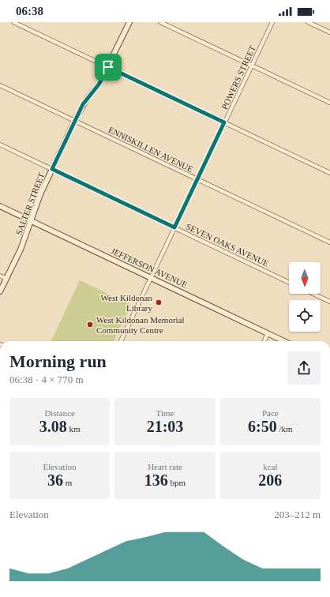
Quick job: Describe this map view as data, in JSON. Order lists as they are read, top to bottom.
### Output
{
  "streets": {
    "street": [
      "POWERS STREET",
      "ENNISKILLEN AVENUE",
      "SALTER STREET",
      "SEVEN OAKS AVENUE",
      "JEFFERSON AVENUE"
    ]
  },
  "crossings": [
    ["POWERS STREET", "ENNISKILLEN AVENUE"],
    ["POWERS STREET", "SEVEN OAKS AVENUE"],
    ["POWERS STREET", "JEFFERSON AVENUE"],
    ["ENNISKILLEN AVENUE", "SALTER STREET"],
    ["SALTER STREET", "SEVEN OAKS AVENUE"],
    ["SALTER STREET", "JEFFERSON AVENUE"]
  ],
  "places": ["West Kildonan Library", "West Kildonan Memorial Community Centre"],
  "north": "bottom",
  "page": {
    "status": "06:38",
    "heading": ["Morning run", "06:38 · 4 × 770 m"],
    "stats": [
      ["Distance", "3.08 km"],
      ["Time", "21:03"],
      ["Pace", "6:50 /km"],
      ["Elevation", "36 m"],
      ["Heart rate", "136 bpm"],
      ["kcal", "206"]
    ],
    "chart": ["Elevation", "203–212 m"]
  }
}
